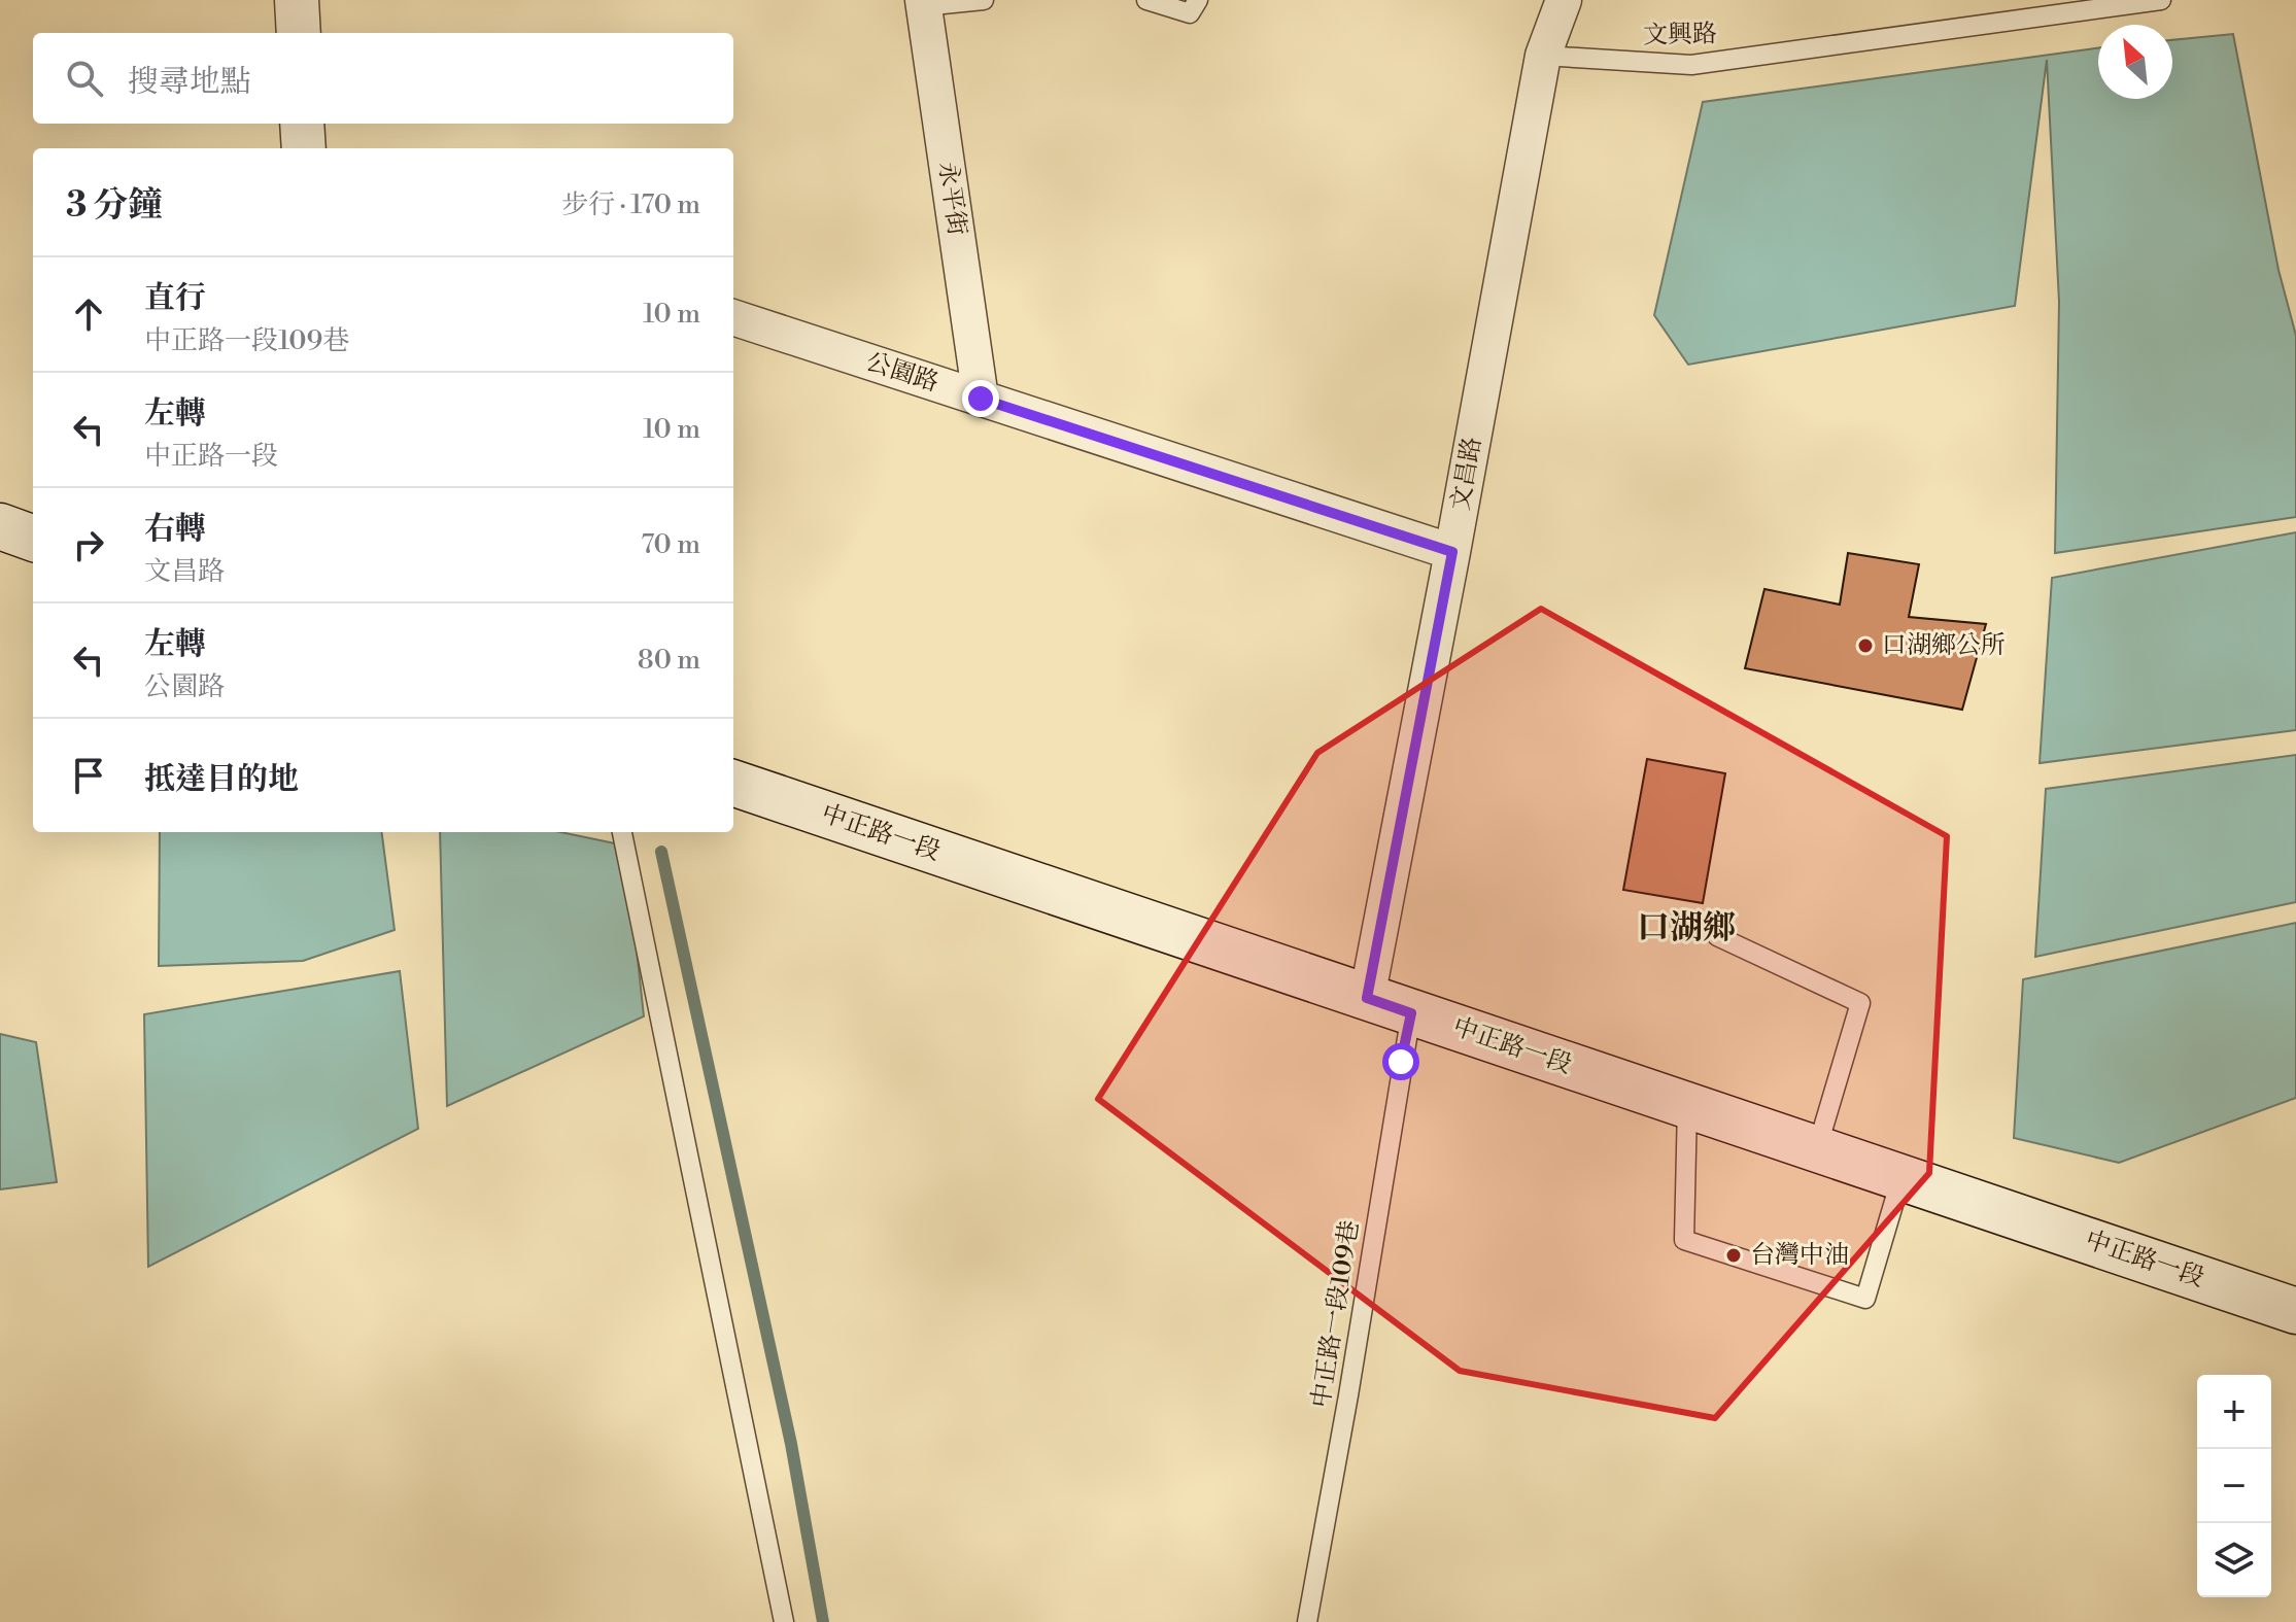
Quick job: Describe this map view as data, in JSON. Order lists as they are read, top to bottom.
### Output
{
  "streets": {
    "main road": ["中正路一段"],
    "street": ["永平街", "公園路", "文昌路"],
    "lane": ["文興路", "中正路一段109巷"]
  },
  "crossings": [
    ["文興路", "文昌路"],
    ["永平街", "公園路"],
    ["公園路", "文昌路"],
    ["文昌路", "中正路一段"],
    ["中正路一段", "中正路一段109巷"]
  ],
  "districts": ["口湖鄉"],
  "places": ["口湖鄉公所", "台灣中油"],
  "north": "top left",
  "page": {
    "search": "搜尋地點",
    "heading": ["3 分鐘", "步行 · 170 m"],
    "list": [
      ["直行", "中正路一段109巷", "10 m"],
      ["左轉", "中正路一段", "10 m"],
      ["右轉", "文昌路", "70 m"],
      ["左轉", "公園路", "80 m"],
      "抵達目的地"
    ],
    "map_buttons": ["+", "−"]
  }
}
